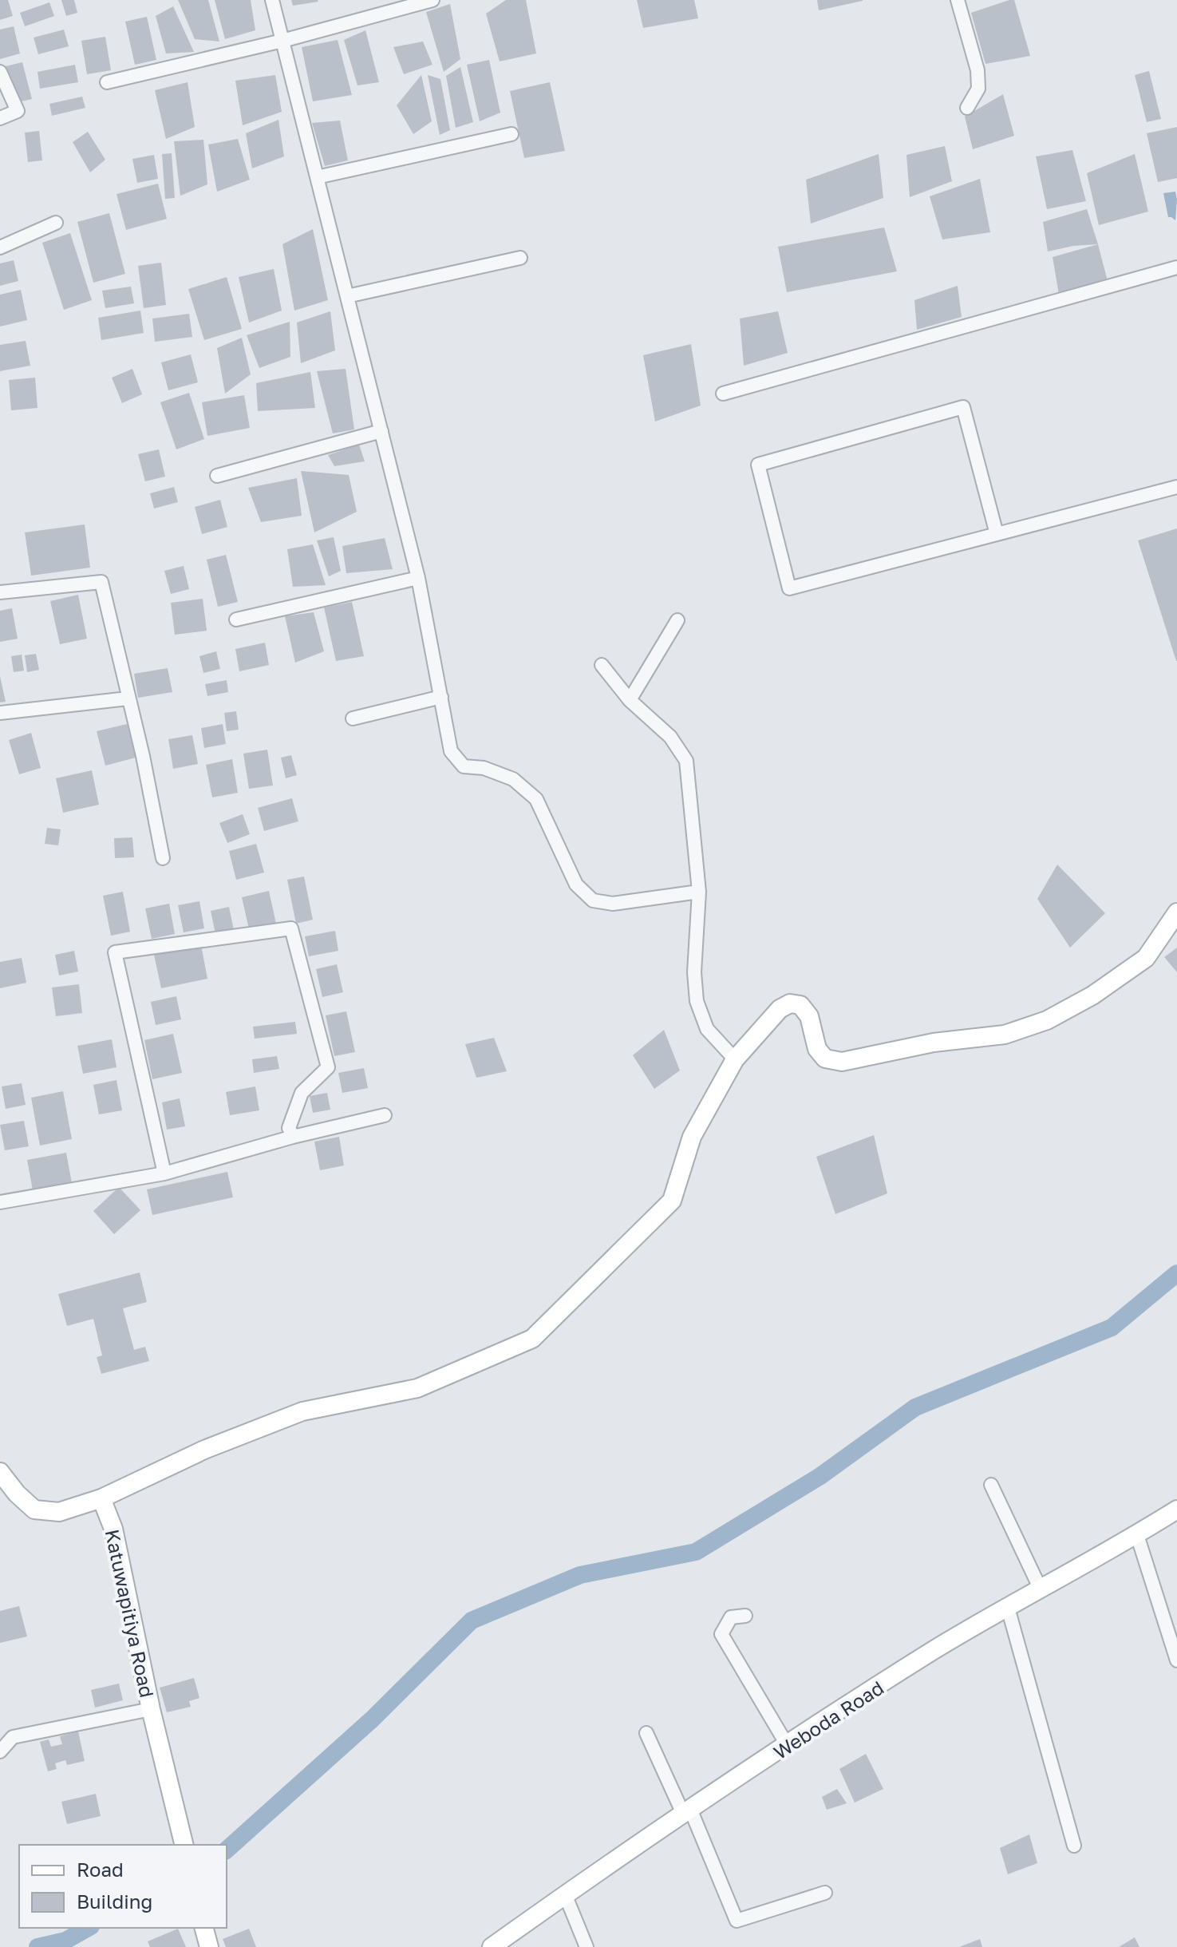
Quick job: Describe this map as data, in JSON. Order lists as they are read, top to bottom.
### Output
{
  "streets": {
    "street": ["Katuwapitiya Road", "Weboda Road"]
  },
  "legend": ["Road", "Building"]
}
